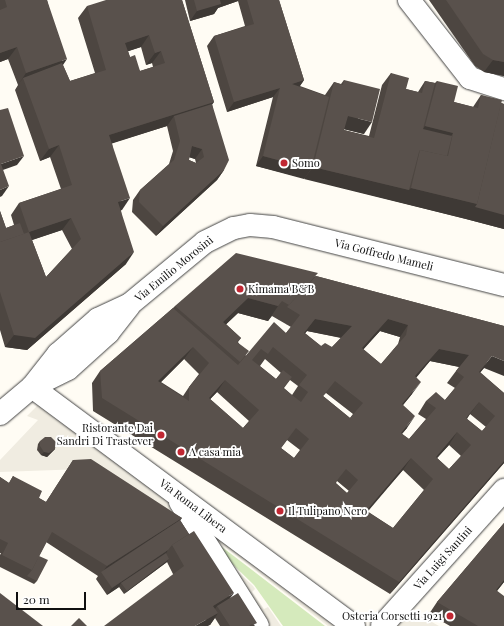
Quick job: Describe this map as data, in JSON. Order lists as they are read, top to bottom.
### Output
{
  "streets": {
    "street": [
      "Via Goffredo Mameli",
      "Via Emilio Morosini",
      "Via Roma Libera",
      "Via Luigi Santini"
    ]
  },
  "crossings": [
    ["Via Goffredo Mameli", "Via Emilio Morosini"],
    ["Via Emilio Morosini", "Via Roma Libera"]
  ],
  "places": [
    "Somo",
    "Kimama B&B",
    "Ristorante Dai Sandri Di Trastever",
    "A casa mia",
    "Il Tulipano Nero",
    "Osteria Corsetti 1921"
  ],
  "scale_bar": "20 m"
}
